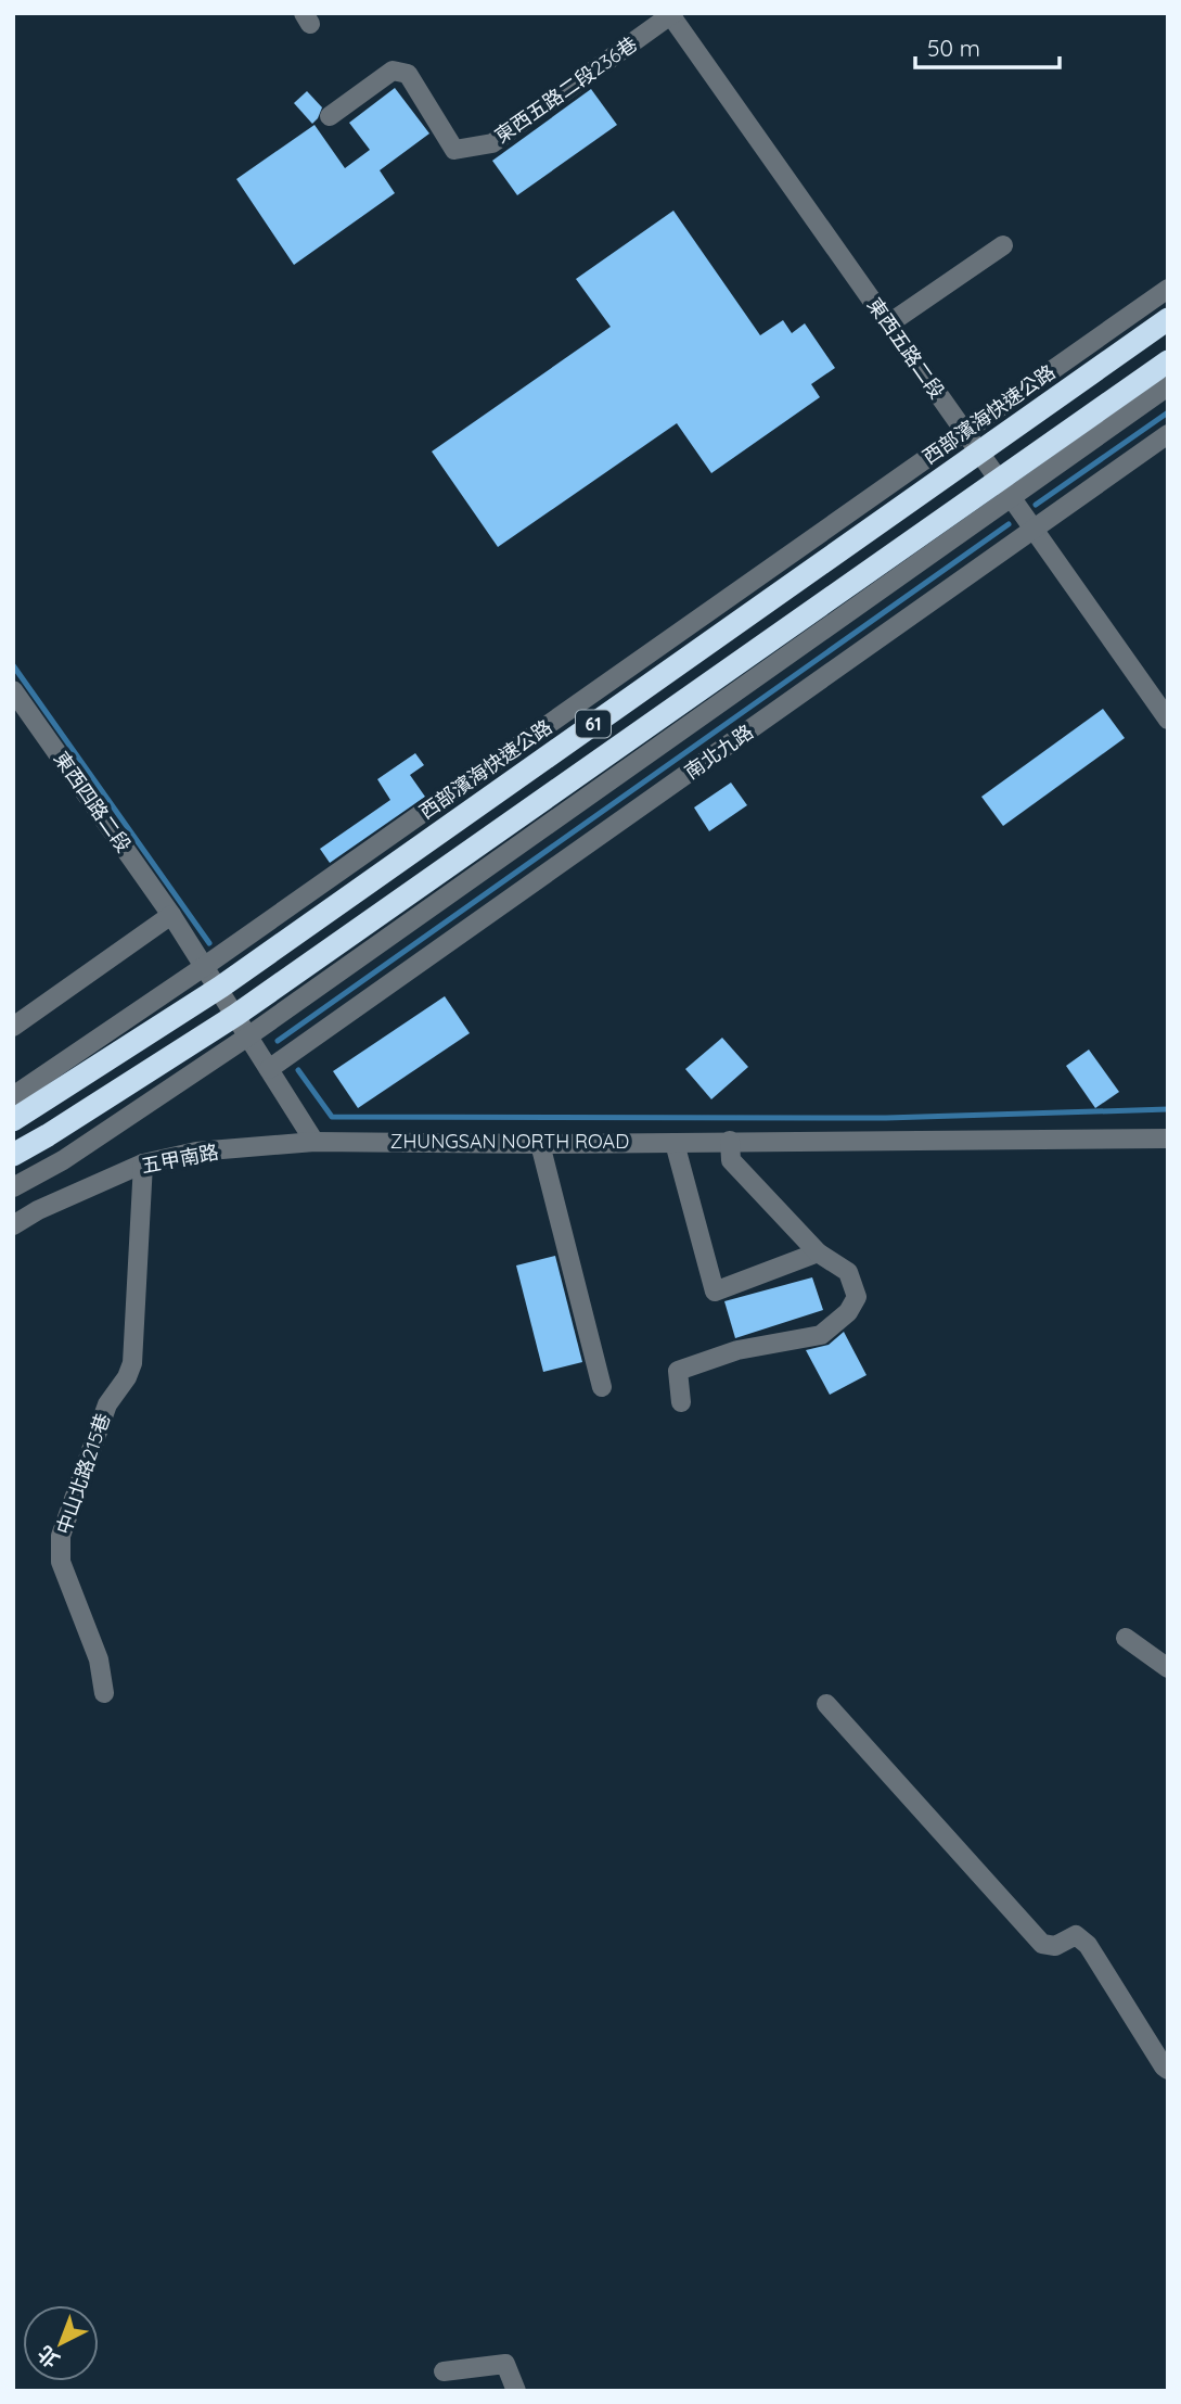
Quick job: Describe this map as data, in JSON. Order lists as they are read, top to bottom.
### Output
{
  "streets": {
    "highway": ["西部濱海快速公路", "61"],
    "street": [
      "東西五路二段236巷",
      "東西五路二段",
      "南北九路",
      "東西四路二段",
      "ZHUNGSAN NORTH ROAD",
      "五甲南路",
      "中山北路215巷"
    ]
  },
  "crossings": [
    ["東西五路二段236巷", "東西五路二段"],
    ["東西五路二段", "南北九路"],
    ["ZHUNGSAN NORTH ROAD", "五甲南路"],
    ["五甲南路", "中山北路215巷"]
  ],
  "scale_bar": "50 m",
  "north": "bottom left"
}
